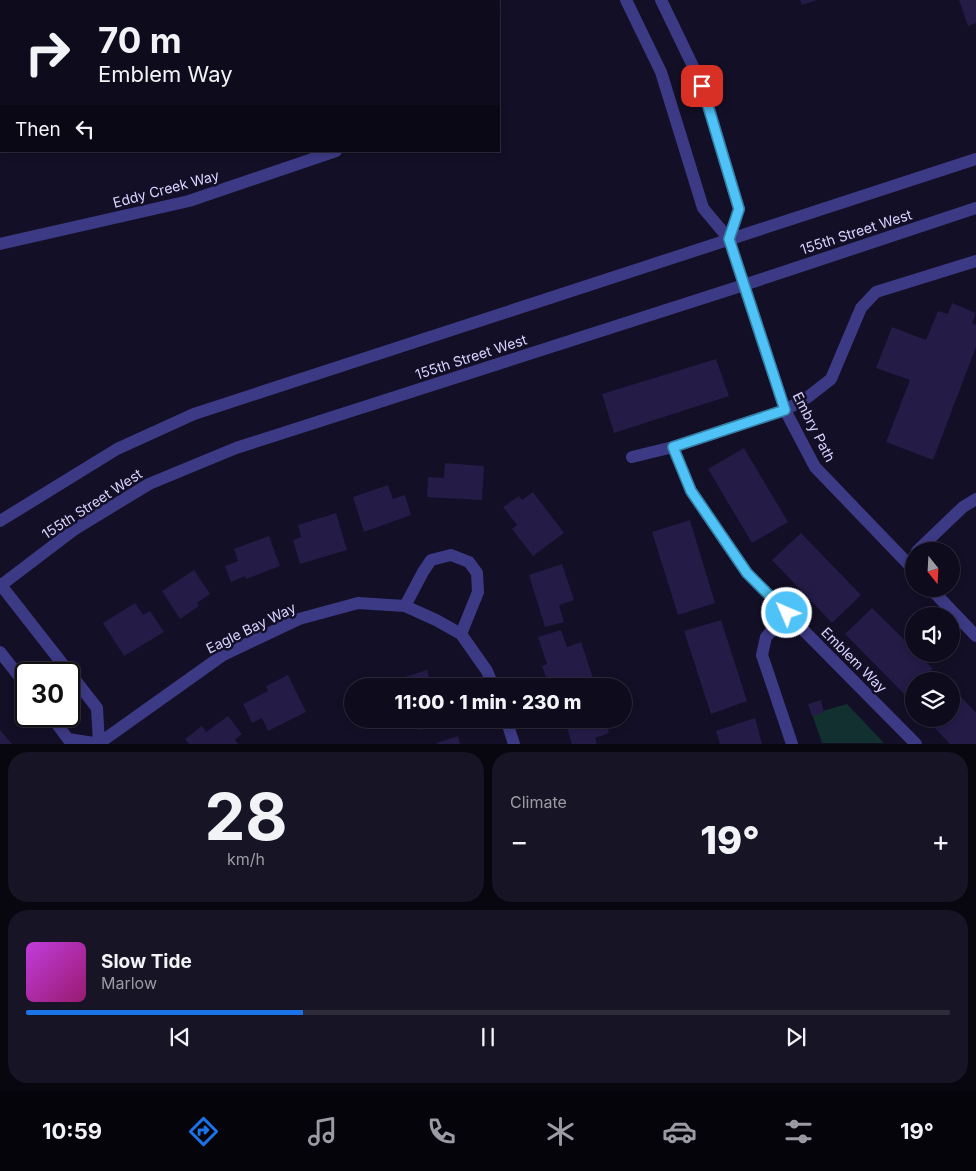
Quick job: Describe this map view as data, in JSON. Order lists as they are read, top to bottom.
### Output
{
  "streets": {
    "street": [
      "Eddy Creek Way",
      "155th Street West",
      "Embry Path",
      "Eagle Bay Way",
      "Emblem Way"
    ]
  },
  "crossings": [
    ["155th Street West", "Embry Path"]
  ],
  "north": "bottom",
  "page": {
    "turn": ["70 m", "Emblem Way"],
    "then": "Then",
    "limit": "30",
    "trip": "11:00 · 1 min · 230 m",
    "tile": [
      ["28", "km/h"],
      "Climate"
    ],
    "heat": ["−", "19°", "+"],
    "song": ["Slow Tide", "Marlow"],
    "tabs": ["10:59", "19°"]
  }
}
